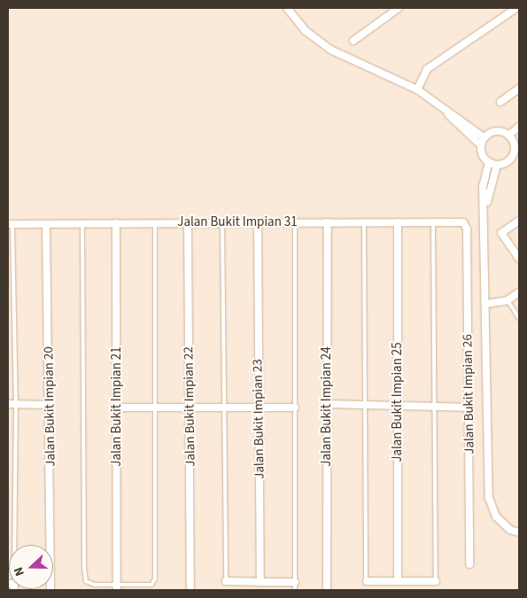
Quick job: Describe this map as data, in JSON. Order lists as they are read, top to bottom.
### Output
{
  "streets": {
    "street": [
      "Jalan Bukit Impian 31",
      "Jalan Bukit Impian 26",
      "Jalan Bukit Impian 25",
      "Jalan Bukit Impian 20",
      "Jalan Bukit Impian 21",
      "Jalan Bukit Impian 22",
      "Jalan Bukit Impian 24",
      "Jalan Bukit Impian 23"
    ]
  },
  "crossings": [
    ["Jalan Bukit Impian 31", "Jalan Bukit Impian 26"],
    ["Jalan Bukit Impian 31", "Jalan Bukit Impian 25"],
    ["Jalan Bukit Impian 31", "Jalan Bukit Impian 20"],
    ["Jalan Bukit Impian 31", "Jalan Bukit Impian 21"],
    ["Jalan Bukit Impian 31", "Jalan Bukit Impian 22"],
    ["Jalan Bukit Impian 31", "Jalan Bukit Impian 24"],
    ["Jalan Bukit Impian 31", "Jalan Bukit Impian 23"]
  ],
  "north": "left"
}
